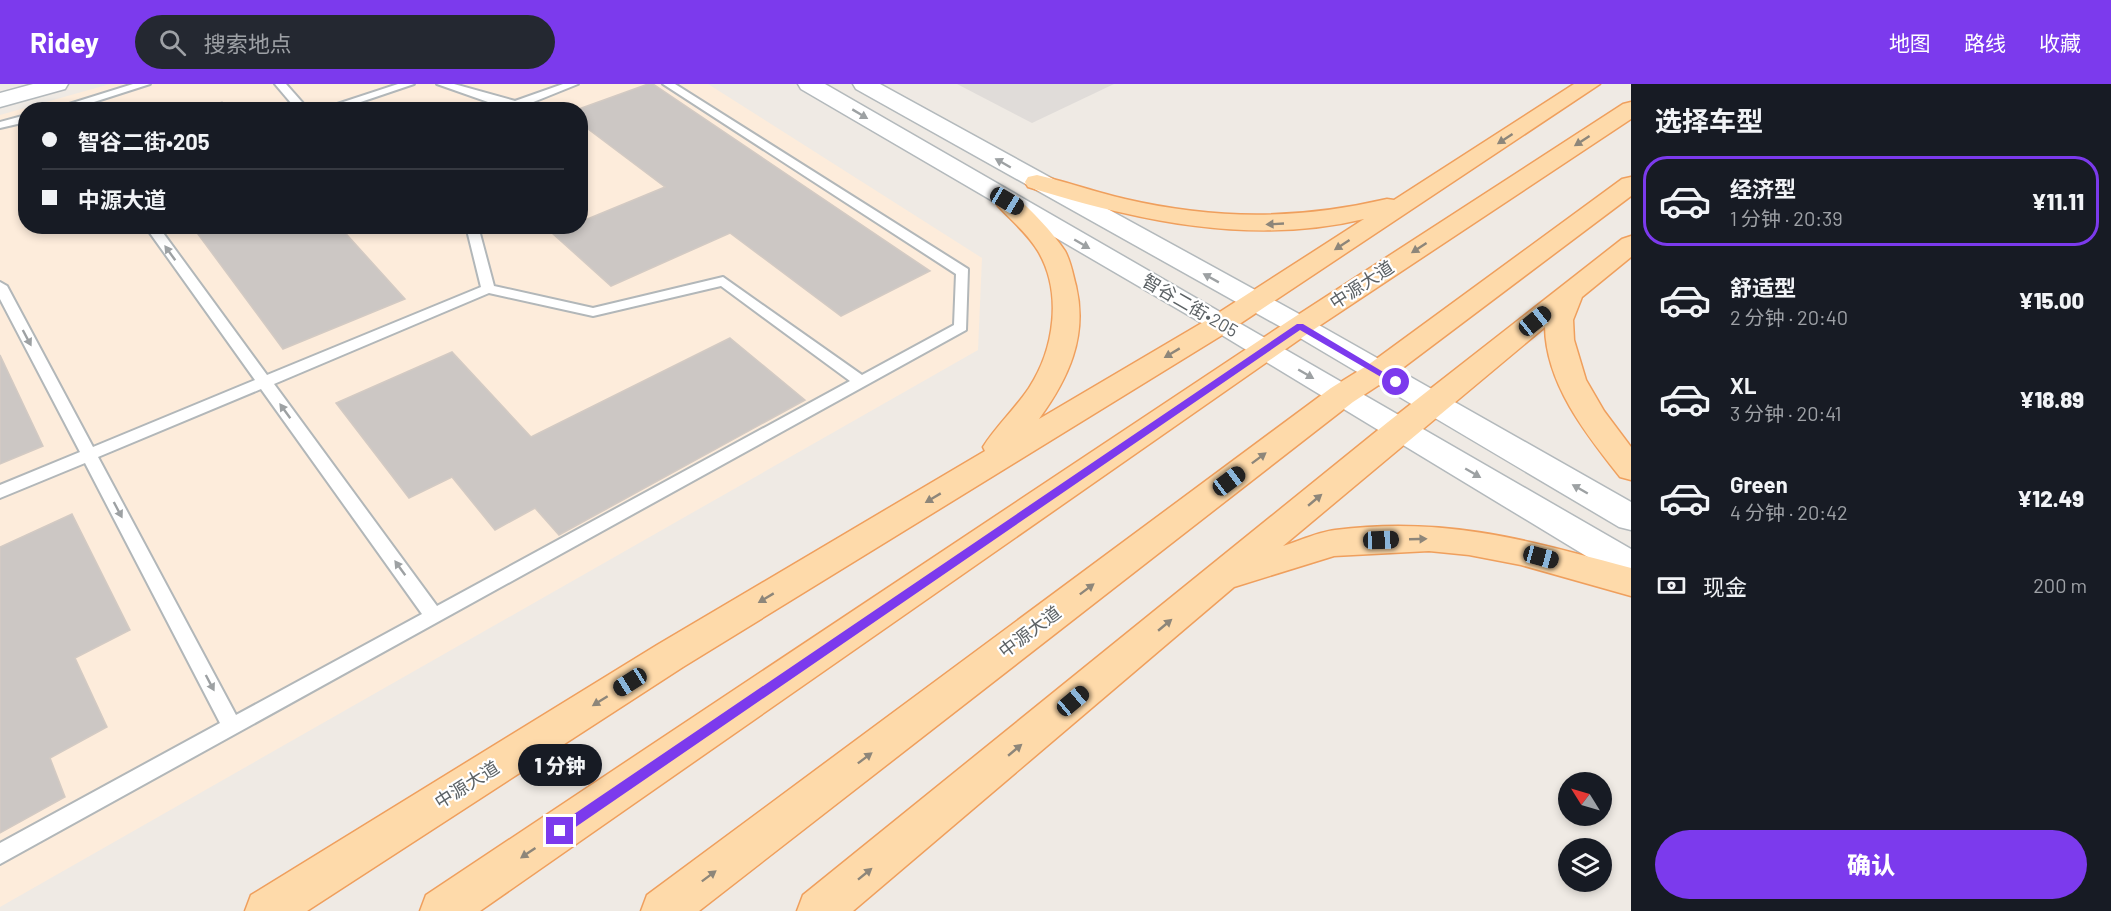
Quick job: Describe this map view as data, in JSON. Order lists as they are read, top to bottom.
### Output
{
  "streets": {
    "main road": ["中源大道", "智谷二街•205"]
  },
  "crossings": [
    ["中源大道", "智谷二街•205"]
  ],
  "north": "top left",
  "page": {
    "header": "Ridey",
    "search": "搜索地点",
    "nav": ["地图", "路线", "收藏"],
    "heading": "选择车型",
    "banner": ["智谷二街•205", "中源大道"],
    "list": [
      {
        "name": "经济型",
        "note": "1 分钟 · 20:39",
        "value": "¥11.11"
      },
      {
        "name": "舒适型",
        "note": "2 分钟 · 20:40",
        "value": "¥15.00"
      },
      {
        "name": "XL",
        "note": "3 分钟 · 20:41",
        "value": "¥18.89"
      },
      {
        "name": "Green",
        "note": "4 分钟 · 20:42",
        "value": "¥12.49"
      }
    ],
    "pay": ["现金", "200 m"],
    "bubble": "1 分钟",
    "buttons": "确认"
  }
}
